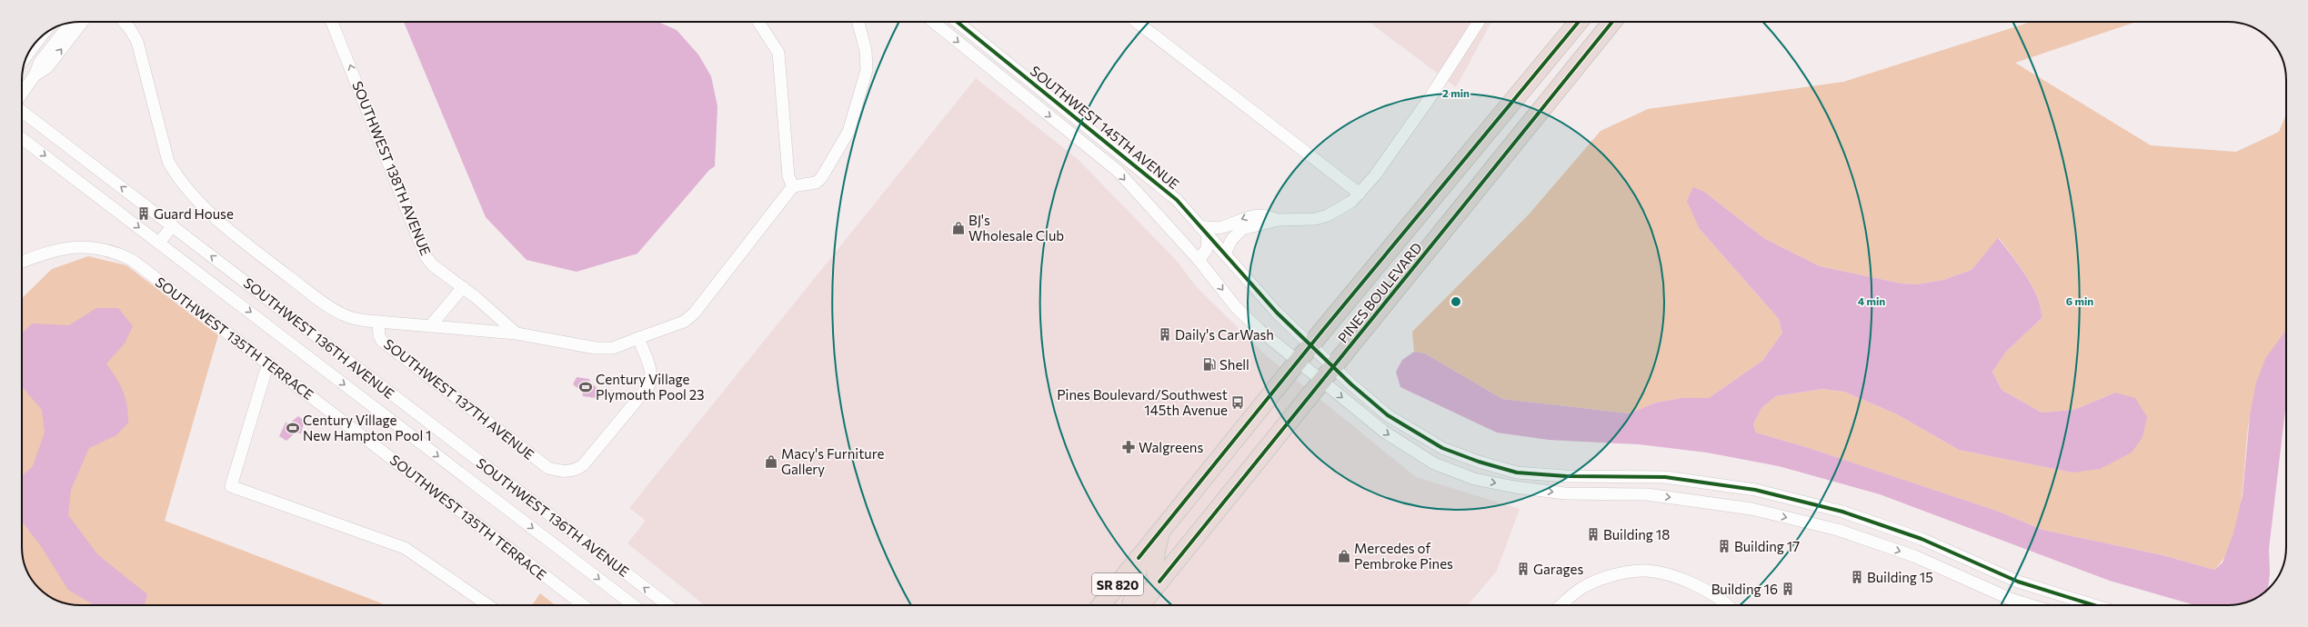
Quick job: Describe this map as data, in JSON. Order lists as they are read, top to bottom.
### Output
{
  "streets": {
    "highway": ["PINES BOULEVARD", "SR 820"],
    "street": [
      "SOUTHWEST 145TH AVENUE",
      "SOUTHWEST 138TH AVENUE",
      "SOUTHWEST 135TH TERRACE",
      "SOUTHWEST 136TH AVENUE",
      "SOUTHWEST 137TH AVENUE"
    ]
  },
  "crossings": [
    ["SOUTHWEST 145TH AVENUE", "PINES BOULEVARD"]
  ],
  "one_way": ["SOUTHWEST 138TH AVENUE"],
  "places": {
    "building": [
      "Guard House",
      "Daily's CarWash",
      "Building 18",
      "Building 17",
      "Garages",
      "Building 15",
      "Building 16"
    ],
    "shop": ["BJ's Wholesale Club", "Macy's Furniture Gallery", "Mercedes of Pembroke Pines"],
    "fuel station": ["Shell"],
    "sports": ["Century Village Plymouth Pool 23", "Century Village New Hampton Pool 1"],
    "bus stop": ["Pines Boulevard/Southwest 145th Avenue"],
    "pharmacy": ["Walgreens"]
  },
  "rings": ["2 min", "4 min", "6 min"]
}
